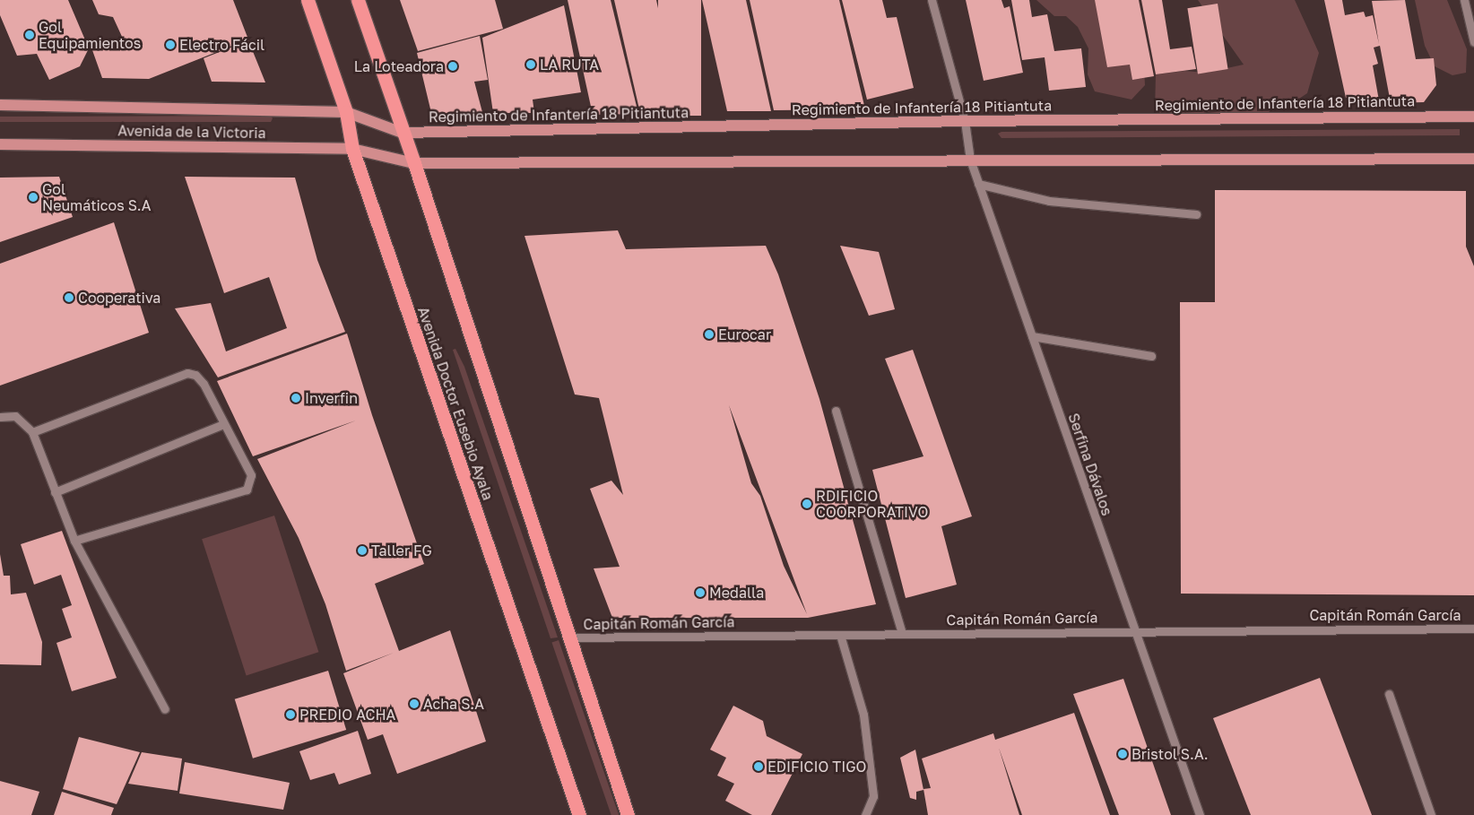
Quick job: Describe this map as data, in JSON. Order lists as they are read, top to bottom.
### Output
{
  "streets": {
    "highway": ["Avenida Doctor Eusebio Ayala"],
    "main road": ["Regimiento de Infantería 18 Pitiantuta", "Avenida de la Victoria"],
    "street": ["Serfina Dávalos", "Capitán Román García"]
  },
  "crossings": [
    ["Regimiento de Infantería 18 Pitiantuta", "Avenida de la Victoria"],
    ["Regimiento de Infantería 18 Pitiantuta", "Serfina Dávalos"],
    ["Avenida de la Victoria", "Avenida Doctor Eusebio Ayala"],
    ["Serfina Dávalos", "Capitán Román García"]
  ],
  "places": [
    "Gol Equipamientos",
    "Electro Fácil",
    "LA RUTA",
    "La Loteadora",
    "Gol Neumáticos S.A",
    "Cooperativa",
    "Eurocar",
    "Inverfin",
    "RDIFICIO COORPORATIVO",
    "Taller FG",
    "Medalla",
    "Acha S.A",
    "PREDIO ACHA",
    "Bristol S.A.",
    "EDIFICIO TIGO"
  ]
}
